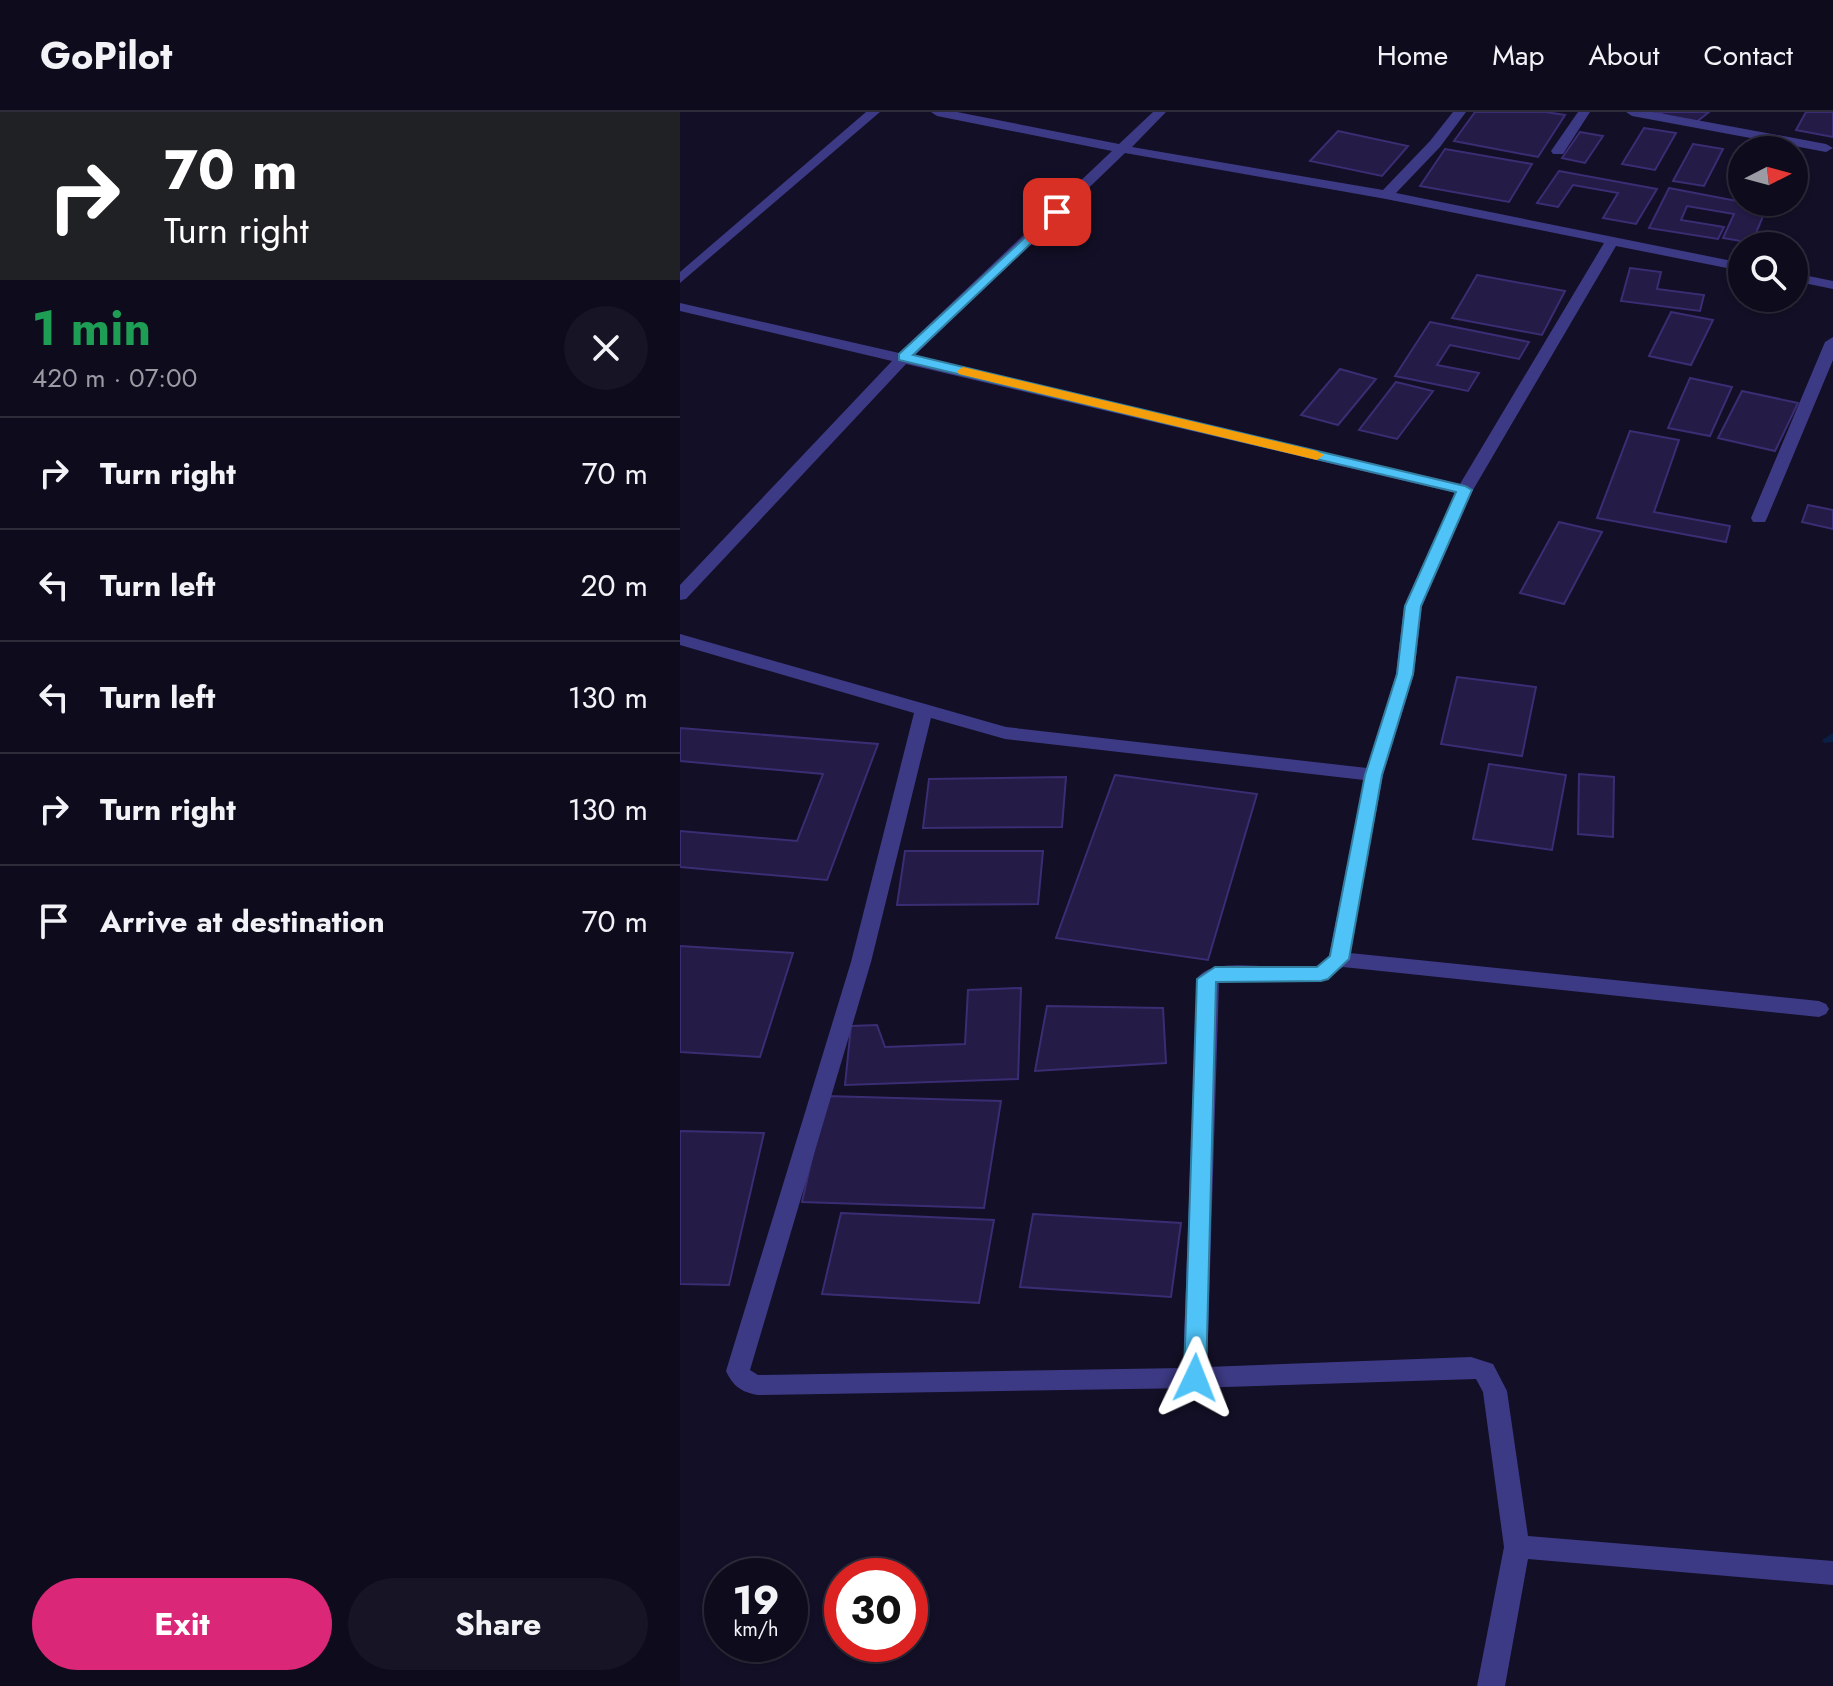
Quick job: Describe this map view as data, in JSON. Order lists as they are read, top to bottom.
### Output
{
  "north": "right",
  "page": {
    "header": "GoPilot",
    "nav": [
      "Home",
      "Map",
      "About",
      "Contact"
    ],
    "turn": ["70 m", "Turn right"],
    "heading": ["1 min", "420 m · 07:00"],
    "list": [
      {
        "name": "Turn right",
        "value": "70 m"
      },
      {
        "name": "Turn left",
        "value": "20 m"
      },
      {
        "name": "Turn left",
        "value": "130 m"
      },
      {
        "name": "Turn right",
        "value": "130 m"
      },
      {
        "name": "Arrive at destination",
        "value": "70 m"
      }
    ],
    "speed": "19 km/h",
    "limit": "30",
    "buttons": ["Exit", "Share"]
  }
}
